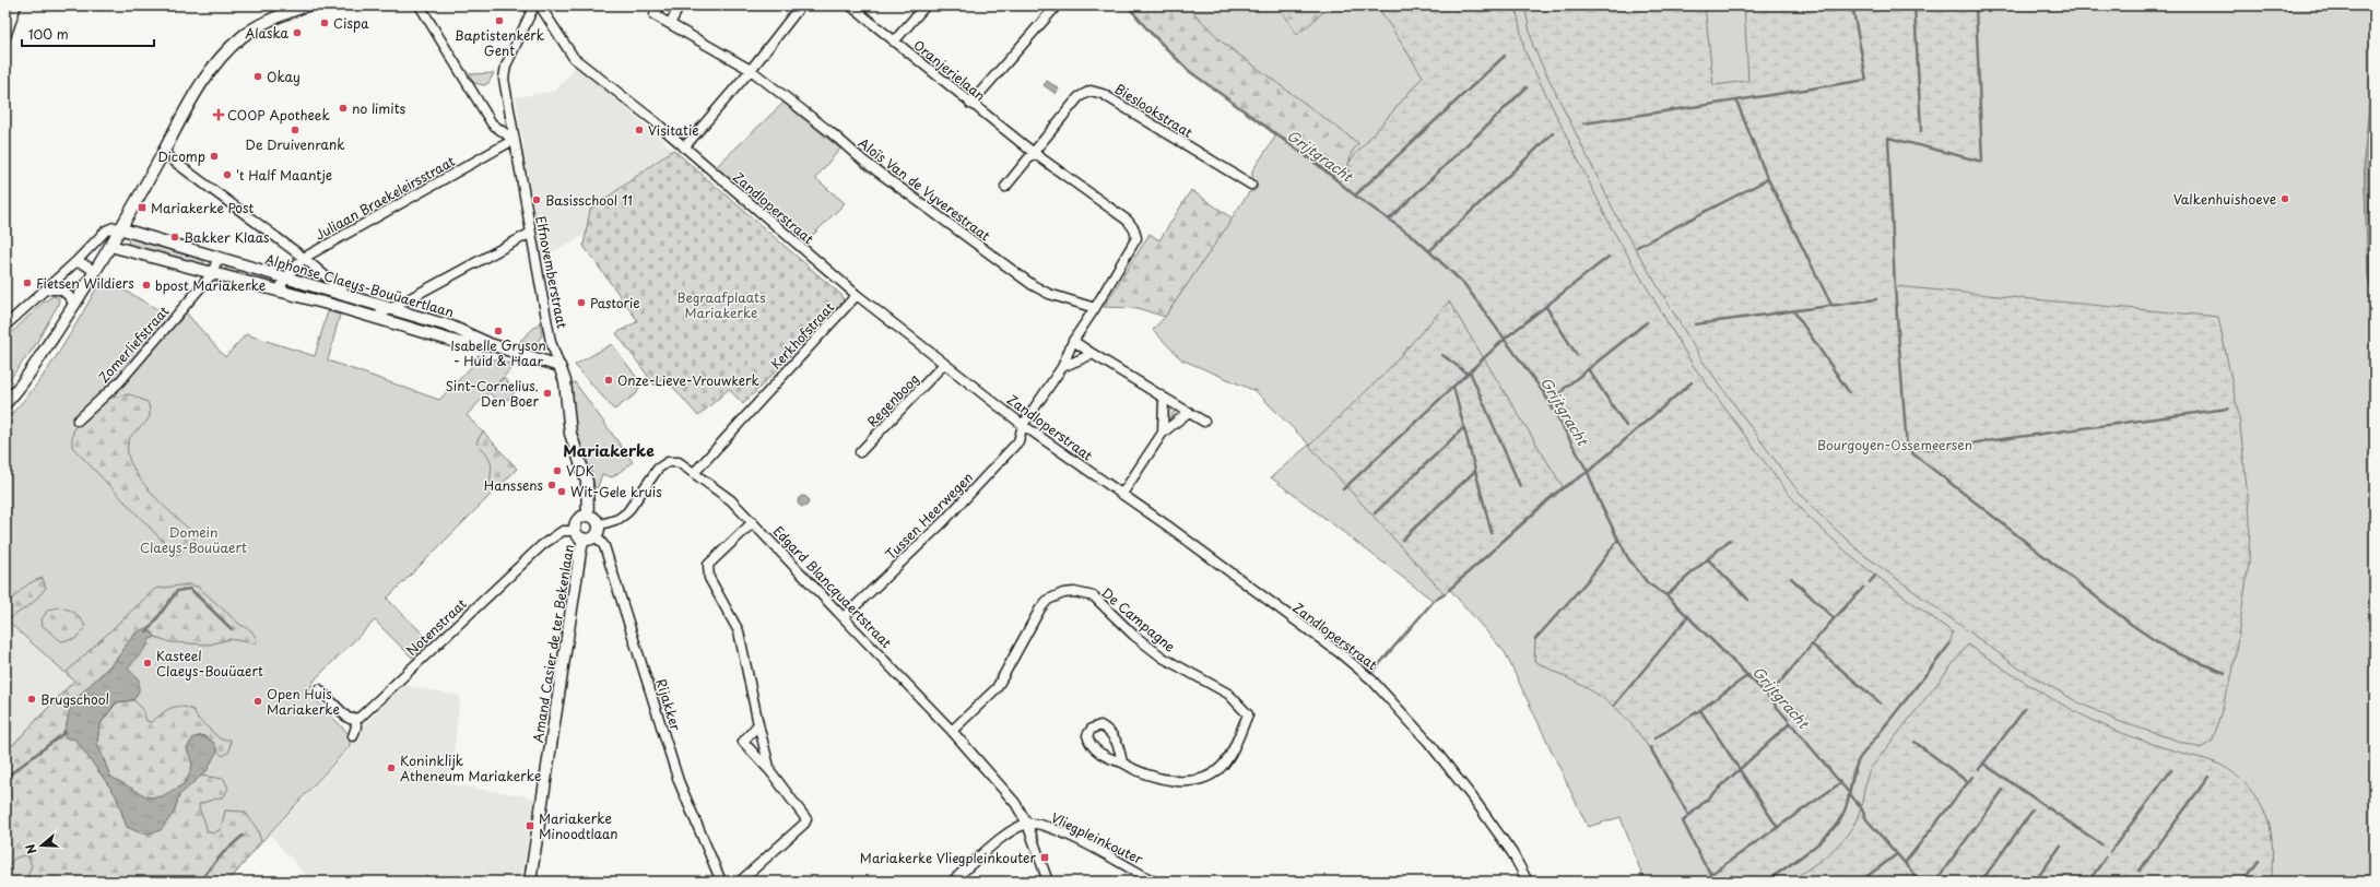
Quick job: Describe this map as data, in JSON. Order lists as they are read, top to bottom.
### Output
{
  "streets": {
    "street": [
      "Oranjerielaan",
      "Bieslookstraat",
      "Aloïs Van de Vyverestraat",
      "Juliaan Braekeleirsstraat",
      "Zandloperstraat",
      "Elfnovemberstraat",
      "Alphonse Claeys-Bouüaertlaan",
      "Kerkhofstraat",
      "Zomerliefstraat",
      "Regenboog",
      "Tussen Heerwegen",
      "Edgard Blancquaertstraat",
      "De Campagne",
      "Notenstraat",
      "Amand Casier de ter Bekenlaan",
      "Rijakker",
      "Vliegpleinkouter"
    ]
  },
  "crossings": [
    ["Oranjerielaan", "Bieslookstraat"],
    ["Oranjerielaan", "Aloïs Van de Vyverestraat"],
    ["Oranjerielaan", "Tussen Heerwegen"],
    ["Aloïs Van de Vyverestraat", "Tussen Heerwegen"],
    ["Juliaan Braekeleirsstraat", "Elfnovemberstraat"],
    ["Juliaan Braekeleirsstraat", "Alphonse Claeys-Bouüaertlaan"],
    ["Zandloperstraat", "Kerkhofstraat"],
    ["Zandloperstraat", "Regenboog"],
    ["Zandloperstraat", "Tussen Heerwegen"],
    ["Elfnovemberstraat", "Alphonse Claeys-Bouüaertlaan"],
    ["Alphonse Claeys-Bouüaertlaan", "Zomerliefstraat"],
    ["Kerkhofstraat", "Edgard Blancquaertstraat"],
    ["Tussen Heerwegen", "Edgard Blancquaertstraat"],
    ["Edgard Blancquaertstraat", "De Campagne"],
    ["Edgard Blancquaertstraat", "Notenstraat"],
    ["Edgard Blancquaertstraat", "Amand Casier de ter Bekenlaan"],
    ["Edgard Blancquaertstraat", "Rijakker"],
    ["Edgard Blancquaertstraat", "Vliegpleinkouter"],
    ["Notenstraat", "Amand Casier de ter Bekenlaan"],
    ["Notenstraat", "Rijakker"],
    ["Amand Casier de ter Bekenlaan", "Rijakker"]
  ],
  "districts": ["Mariakerke"],
  "water": ["Grijtgracht"],
  "parks": ["Begraafplaats Mariakerke", "Bourgoyen-Ossemeersen", "Domein Claeys-Bouüaert"],
  "places": {
    "other": [
      "Baptistenkerk Gent",
      "Cispa",
      "Alaska",
      "Okay",
      "no limits",
      "De Druivenrank",
      "Visitatie",
      "Dicomp",
      "'t Half Maantje",
      "Valkenhuishoeve",
      "Basisschool 11",
      "Bakker Klaas",
      "Fietsen Wildiers",
      "bpost Mariakerke",
      "Pastorie",
      "Isabelle Gryson - Huid & Haar",
      "Onze-Lieve-Vrouwkerk",
      "Sint-Cornelius. Den Boer",
      "VDK",
      "Hanssens",
      "Wit-Gele kruis",
      "Kasteel Claeys-Bouüaert",
      "Brugschool",
      "Open Huis Mariakerke",
      "Koninklijk Atheneum Mariakerke"
    ],
    "health": ["COOP Apotheek"],
    "transit": ["Mariakerke Post", "Mariakerke Minoodtlaan", "Mariakerke Vliegpleinkouter"]
  },
  "scale_bar": "100 m",
  "north": "left"
}
